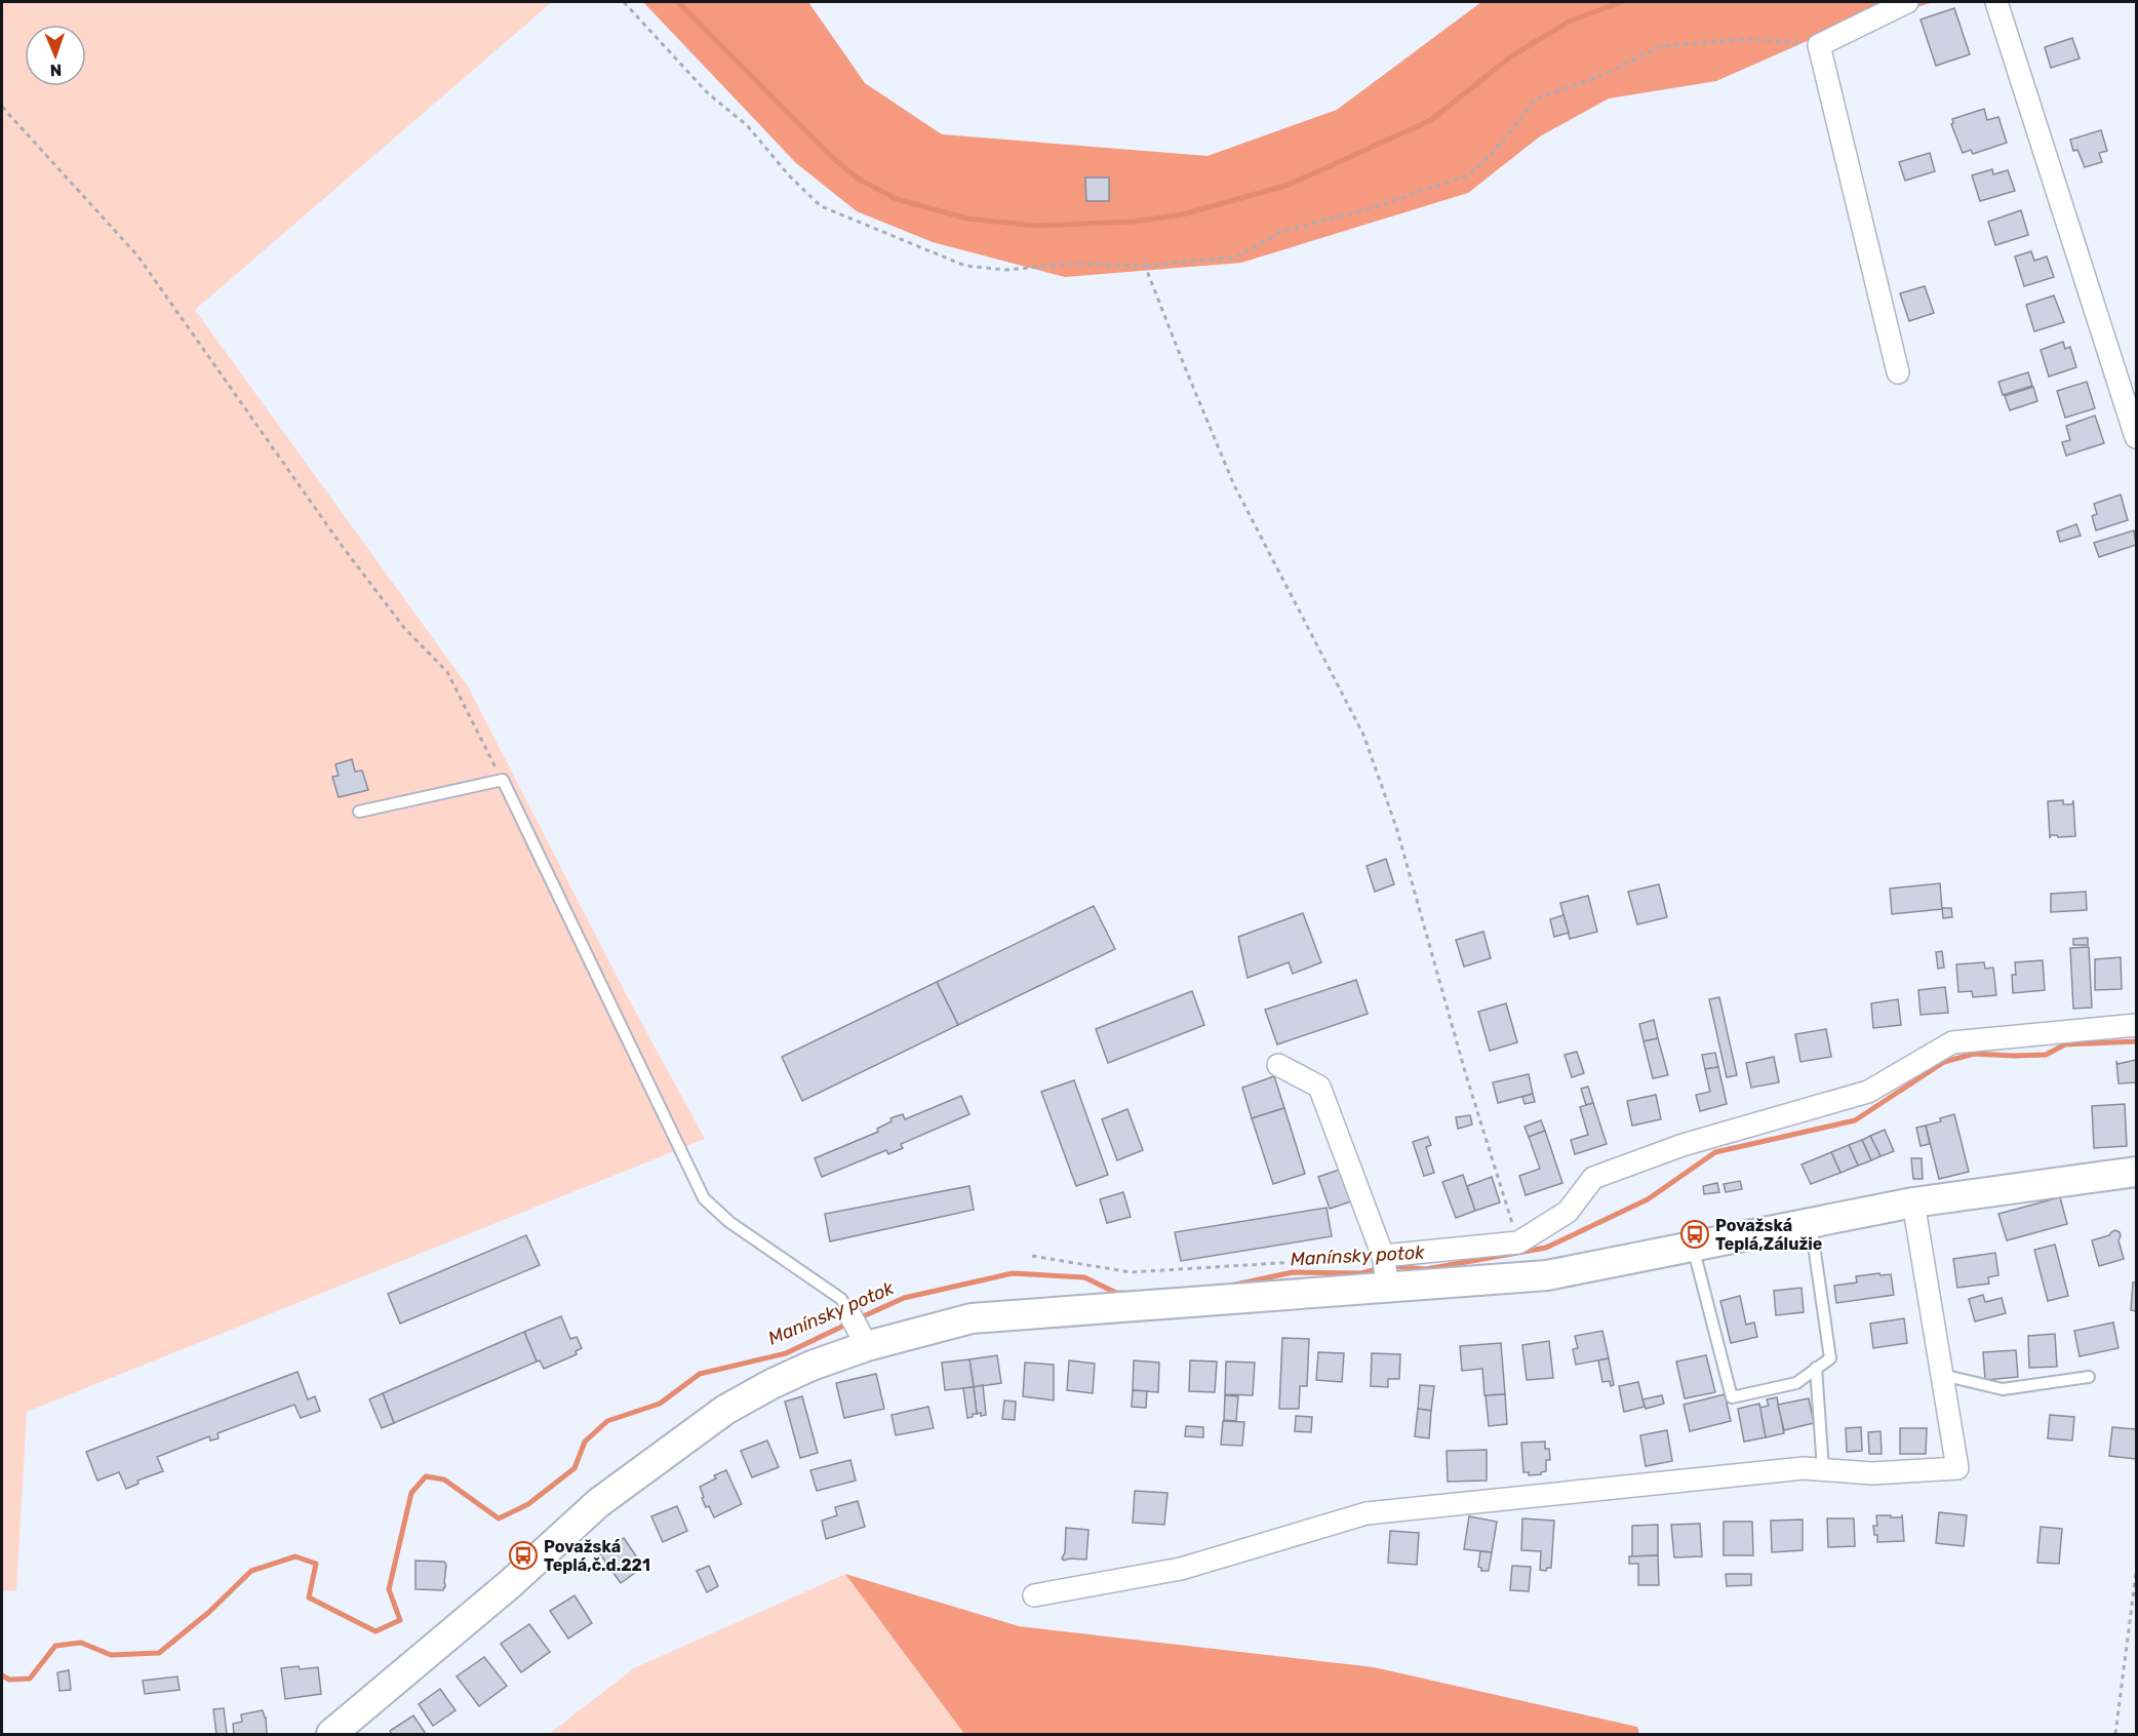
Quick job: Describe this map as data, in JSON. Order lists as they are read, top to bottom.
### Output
{
  "water": ["Manínsky potok"],
  "places": {
    "bus stop": ["Považská Teplá,Zálužie", "Považská Teplá,č.d.221"]
  },
  "north": "bottom"
}
